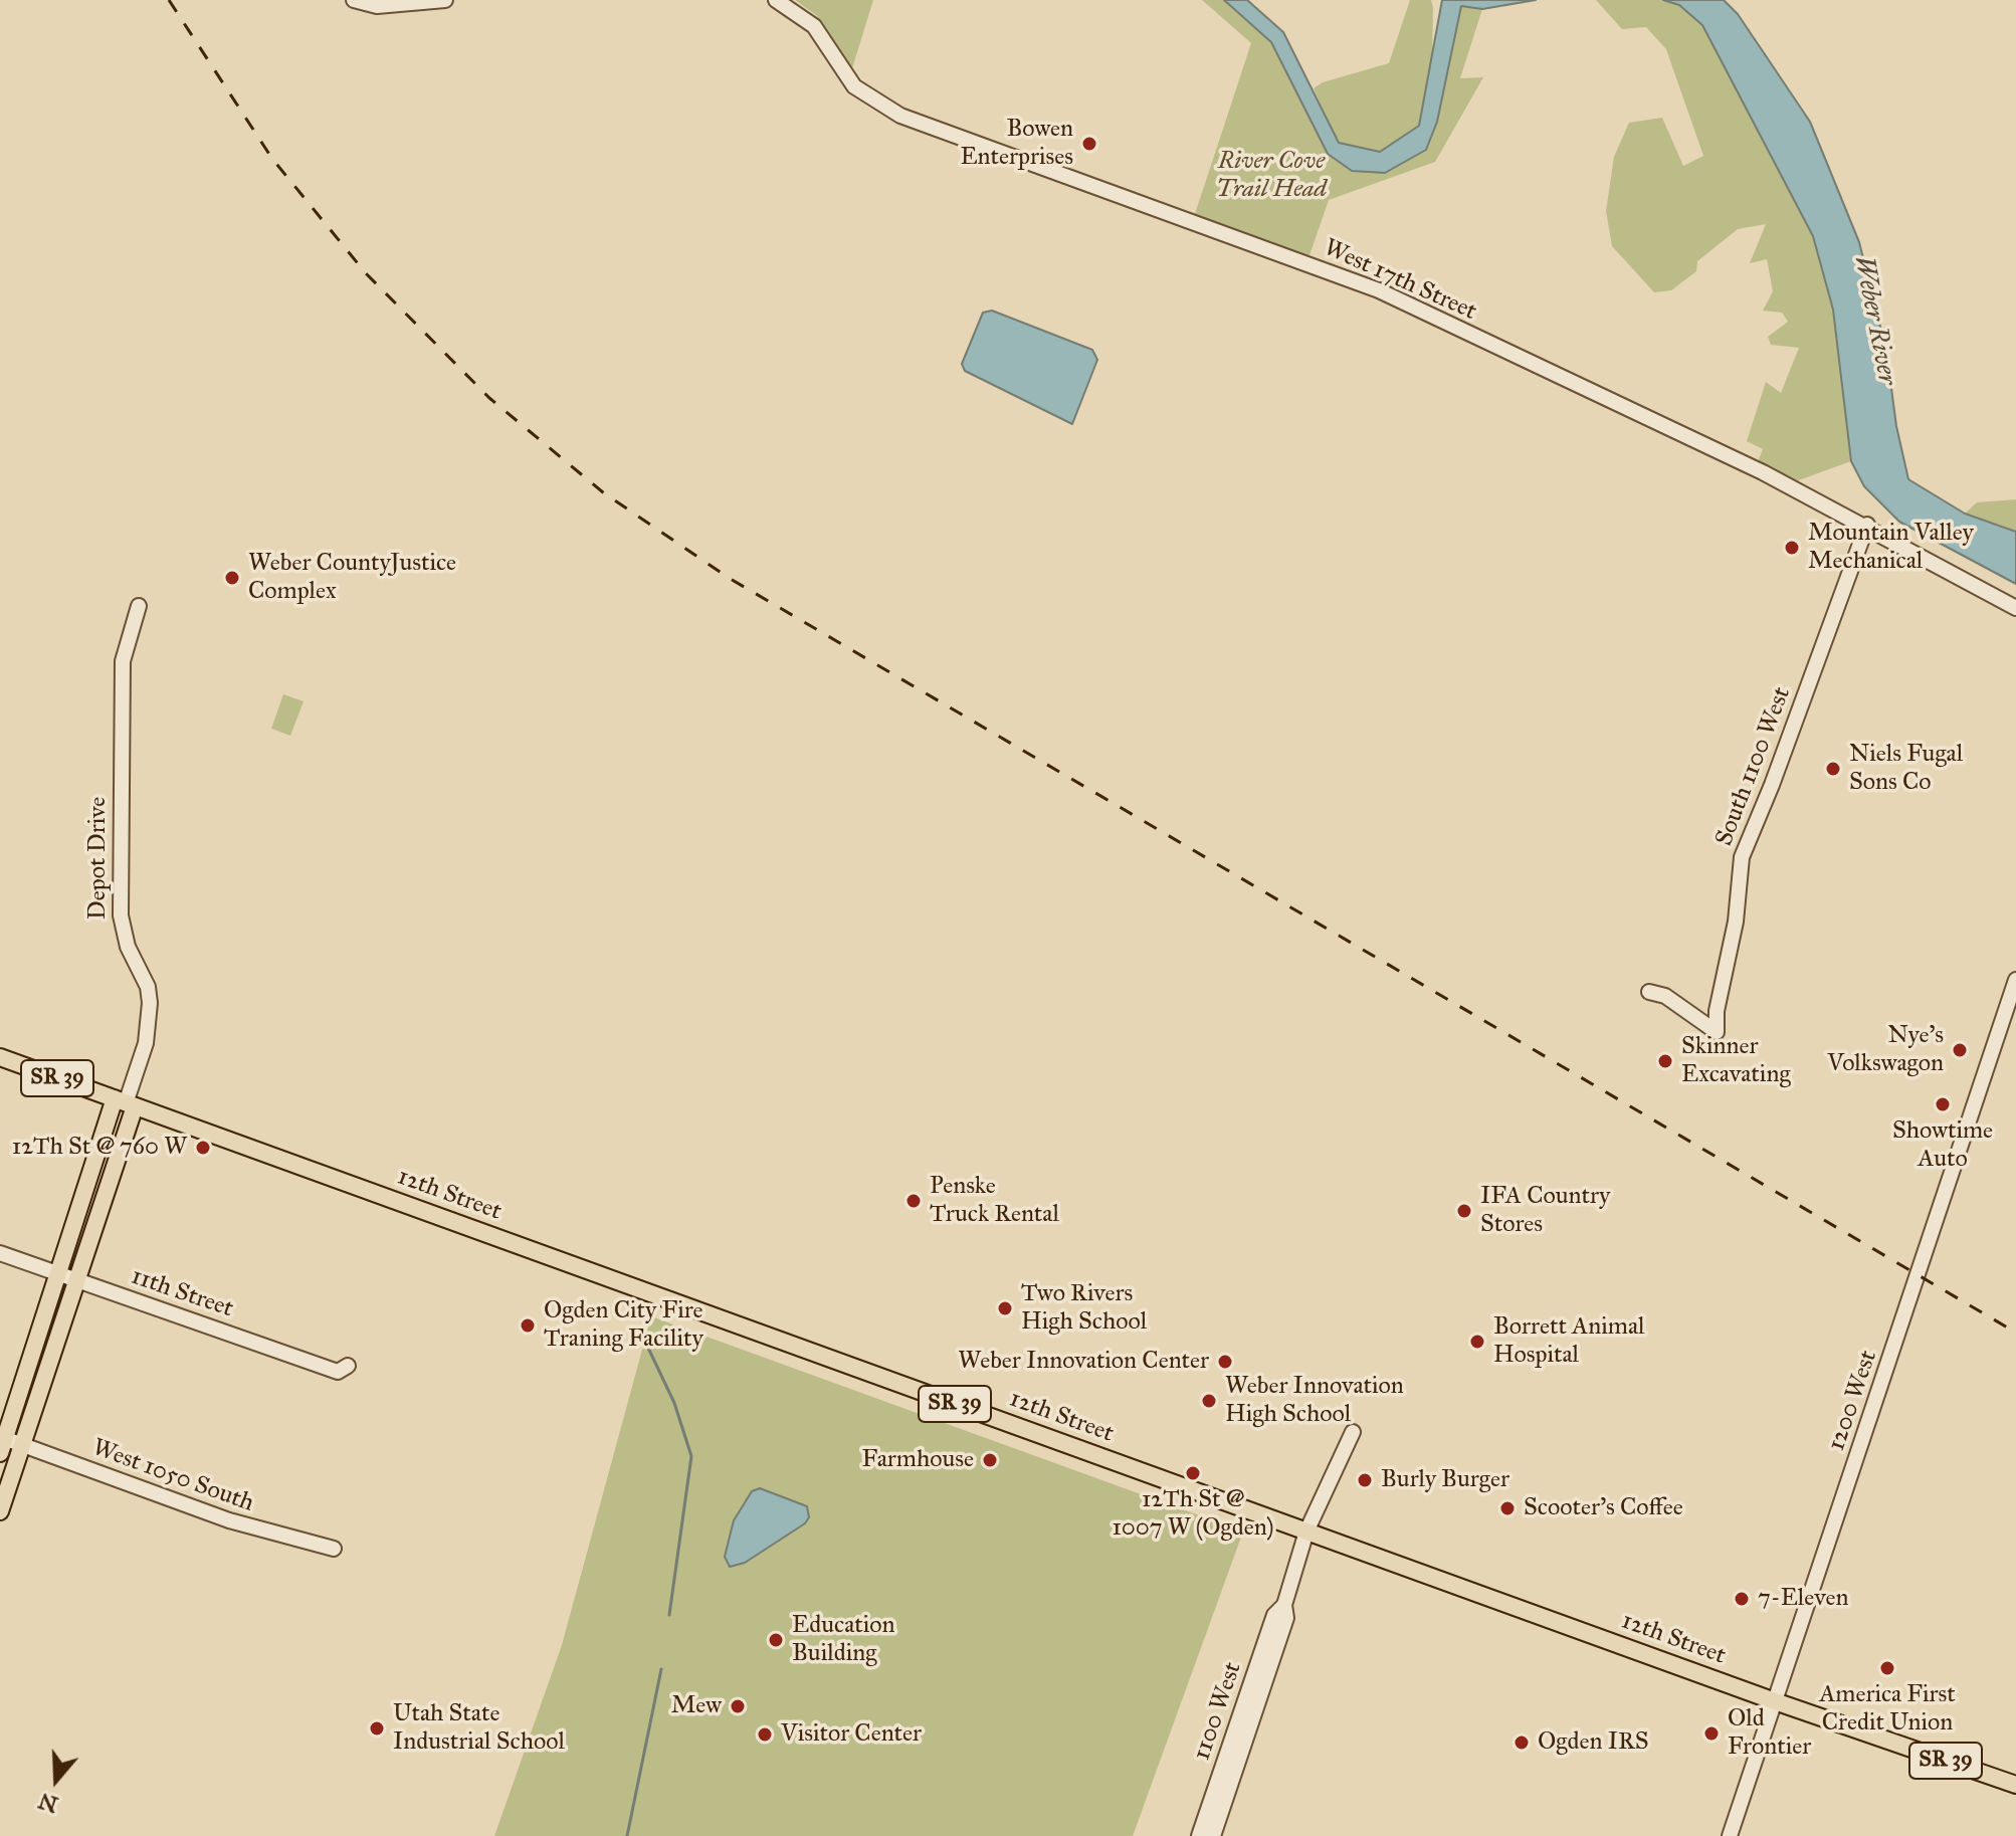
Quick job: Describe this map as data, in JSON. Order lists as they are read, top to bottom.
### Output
{
  "streets": {
    "main road": ["Depot Drive", "SR 39", "12th Street"],
    "street": [
      "West 17th Street",
      "South 1100 West",
      "11th Street",
      "1200 West",
      "West 1050 South",
      "1100 West"
    ]
  },
  "crossings": [
    ["West 17th Street", "South 1100 West"],
    ["Depot Drive", "12th Street"],
    ["Depot Drive", "11th Street"],
    ["Depot Drive", "West 1050 South"],
    ["12th Street", "1200 West"],
    ["12th Street", "1100 West"]
  ],
  "water": ["Weber River"],
  "parks": ["River Cove Trail Head"],
  "places": [
    "Bowen Enterprises",
    "Mountain Valley Mechanical",
    "Weber CountyJustice Complex",
    "Niels Fugal Sons Co",
    "Nye's Volkswagon",
    "Skinner Excavating",
    "Showtime Auto",
    "12Th St @ 760 W",
    "Penske Truck Rental",
    "IFA Country Stores",
    "Two Rivers High School",
    "Ogden City Fire Traning Facility",
    "Borrett Animal Hospital",
    "Weber Innovation Center",
    "Weber Innovation High School",
    "Farmhouse",
    "12Th St @ 1007 W (Ogden)",
    "Burly Burger",
    "Scooter's Coffee",
    "7-Eleven",
    "Education Building",
    "America First Credit Union",
    "Mew",
    "Utah State Industrial School",
    "Old Frontier",
    "Visitor Center",
    "Ogden IRS"
  ],
  "north": "bottom"
}
